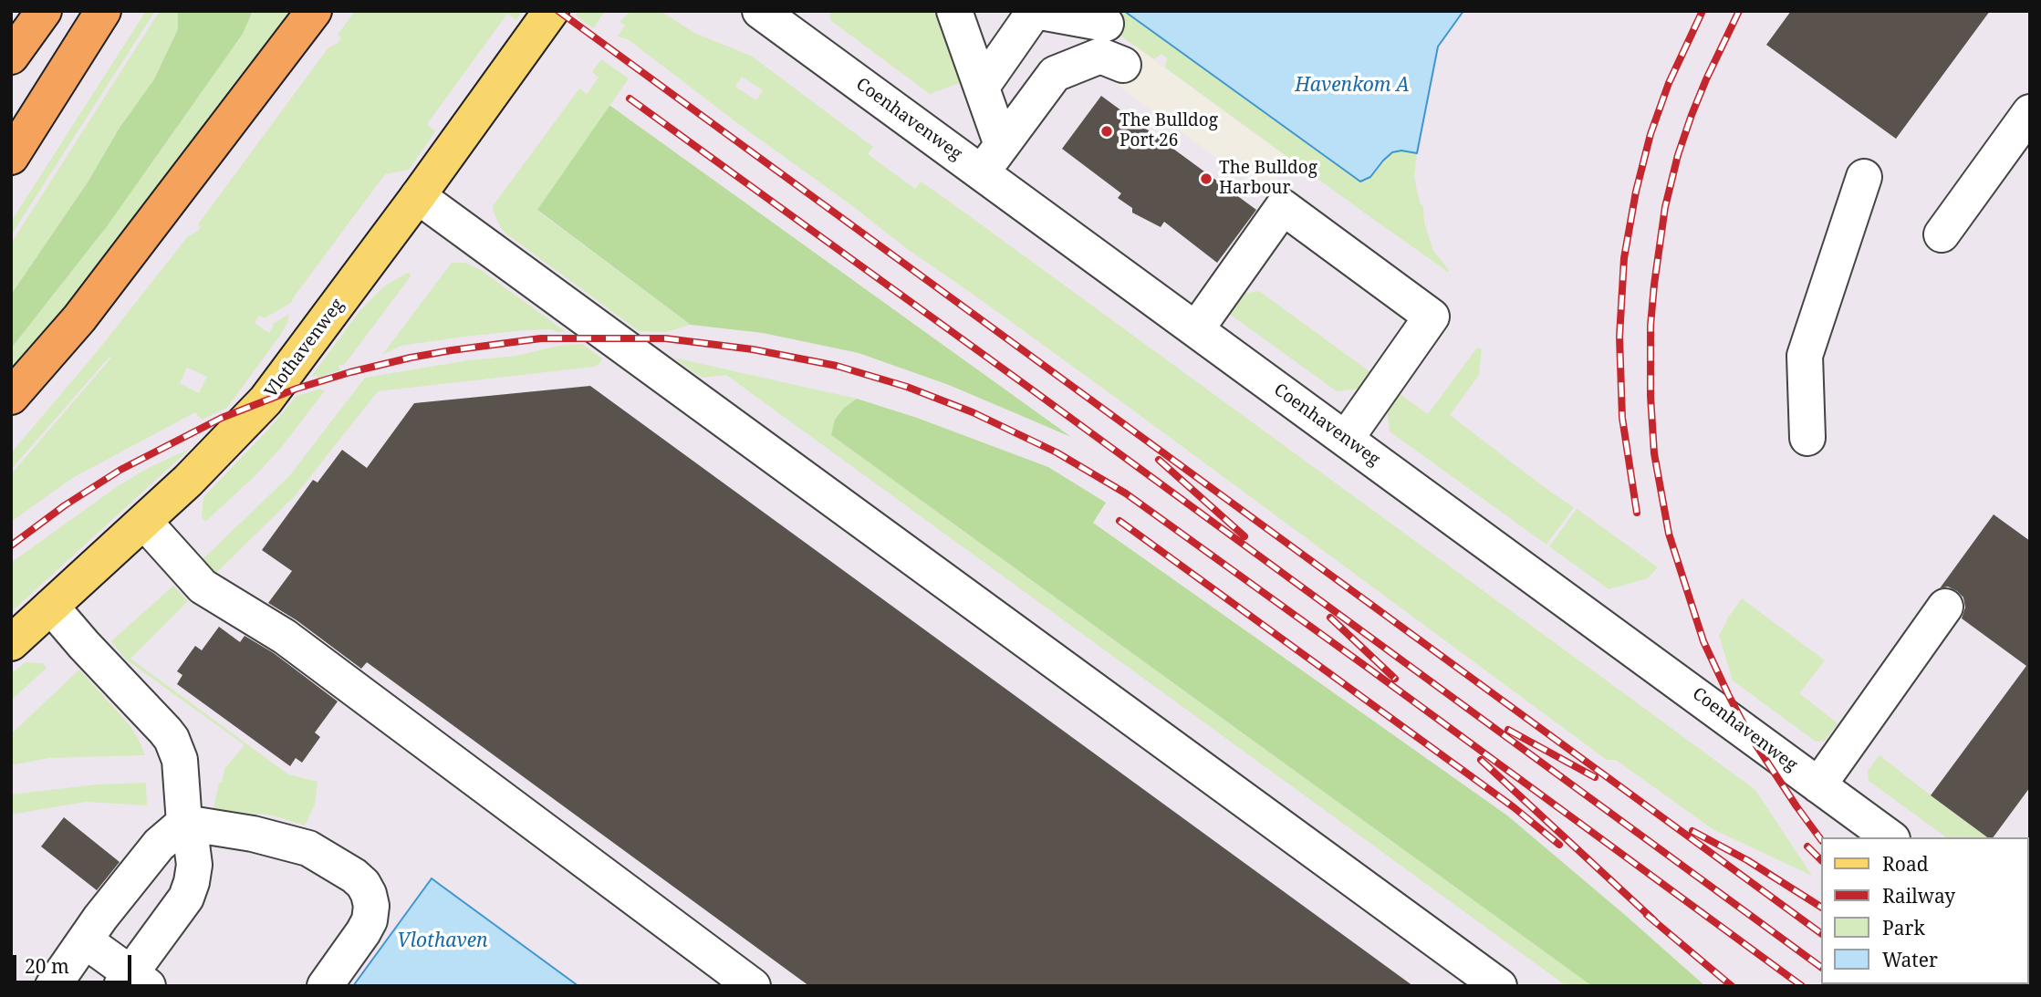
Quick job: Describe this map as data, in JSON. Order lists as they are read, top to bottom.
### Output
{
  "streets": {
    "main road": ["Vlothavenweg"],
    "street": ["Coenhavenweg"]
  },
  "water": ["Havenkom A", "Vlothaven"],
  "places": ["The Bulldog Port 26", "The Bulldog Harbour"],
  "legend": [
    "Road",
    "Railway",
    "Park",
    "Water"
  ],
  "scale_bar": "20 m"
}
